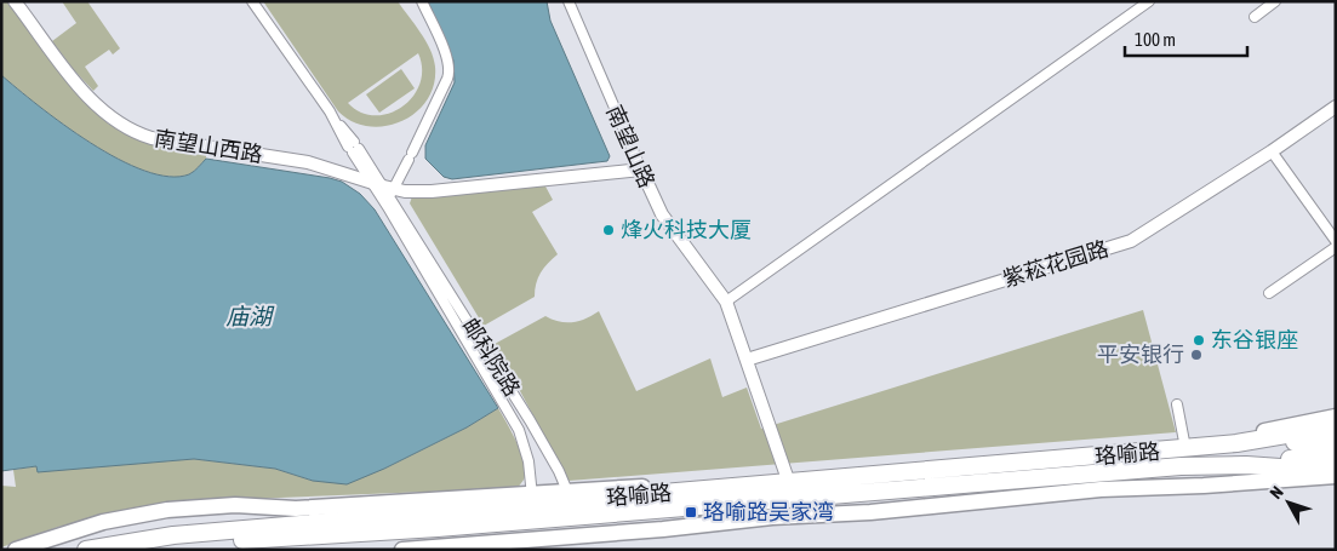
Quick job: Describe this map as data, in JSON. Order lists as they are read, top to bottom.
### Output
{
  "streets": {
    "highway": ["珞喻路"],
    "street": [
      "南望山西路",
      "南望山路",
      "紫菘花园路",
      "邮科院路"
    ]
  },
  "crossings": [
    ["南望山西路", "南望山路"],
    ["南望山西路", "邮科院路"],
    ["南望山路", "紫菘花园路"],
    ["南望山路", "珞喻路"],
    ["邮科院路", "珞喻路"]
  ],
  "water": ["庙湖"],
  "places": {
    "other": ["烽火科技大厦", "东谷银座", "平安银行"],
    "transit": ["珞喻路吴家湾"]
  },
  "scale_bar": "100 m",
  "north": "top left"
}
